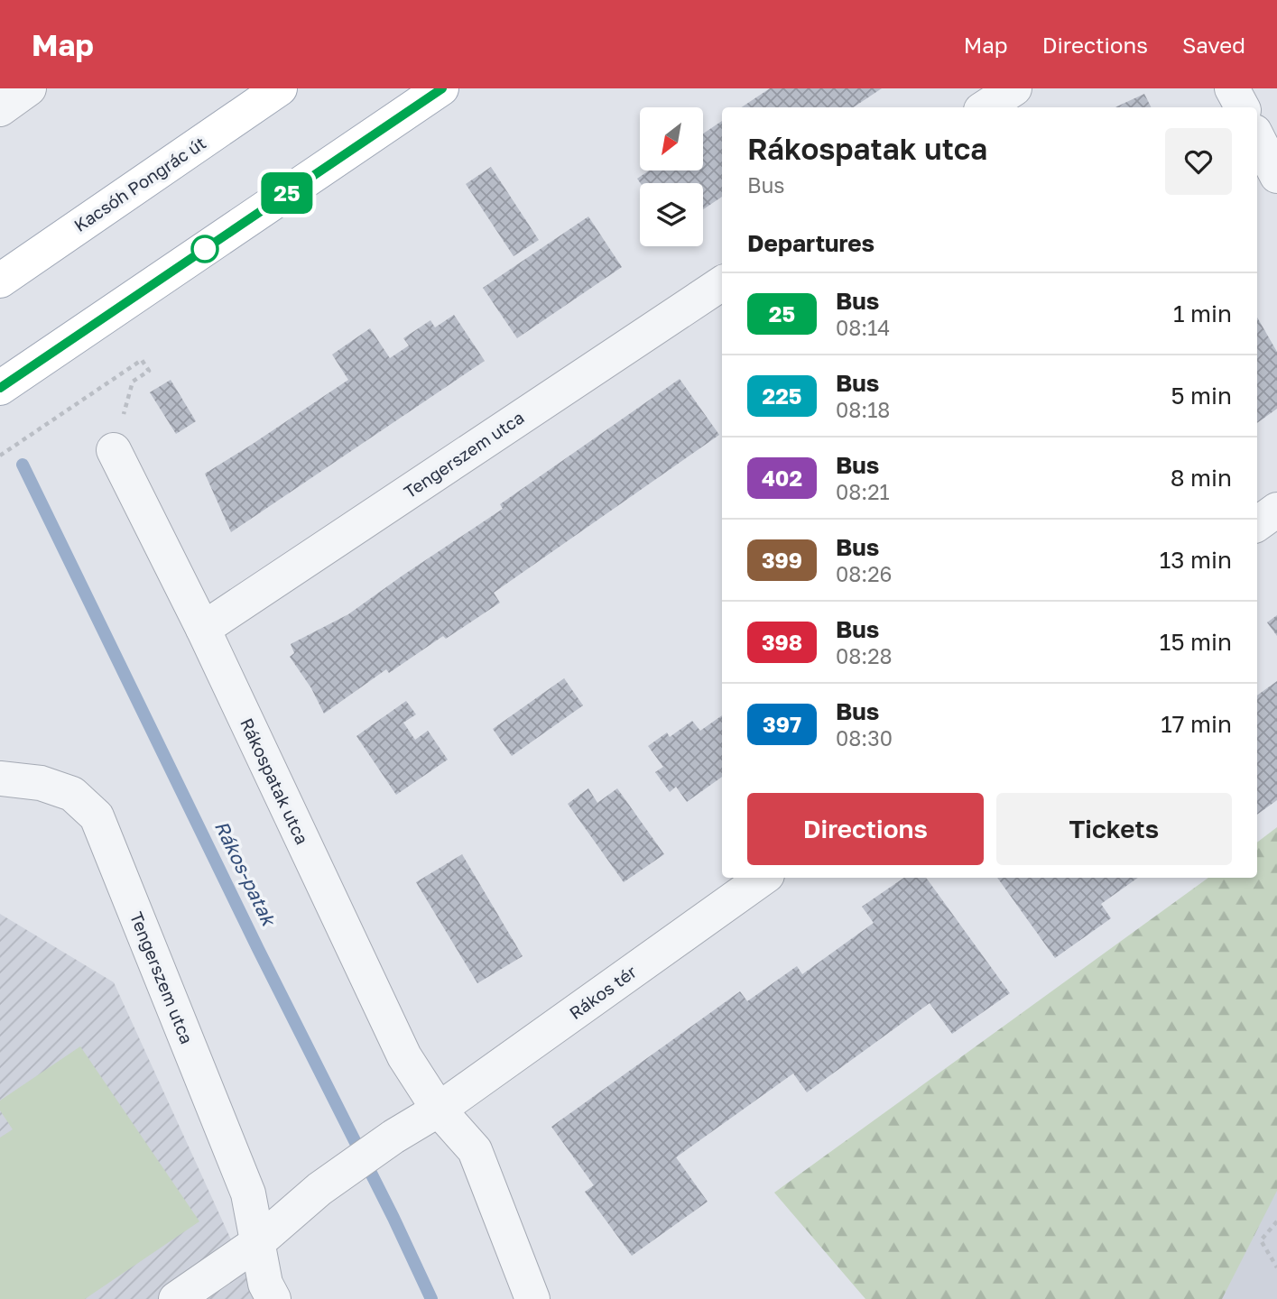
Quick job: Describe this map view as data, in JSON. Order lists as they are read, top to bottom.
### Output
{
  "streets": {
    "main road": ["Kacsóh Pongrác út"],
    "street": ["Tengerszem utca", "Rákospatak utca", "Rákos tér"]
  },
  "crossings": [
    ["Tengerszem utca", "Rákospatak utca"],
    ["Tengerszem utca", "Rákos tér"],
    ["Rákospatak utca", "Rákos tér"]
  ],
  "water": ["Rákos-patak"],
  "lines": ["bus line 25"],
  "north": "bottom left",
  "page": {
    "header": "Map",
    "nav": ["Map", "Directions", "Saved"],
    "on_map": "25",
    "heading": [
      ["Rákospatak utca", "Bus"],
      "Departures"
    ],
    "list": [
      {
        "mark": "25",
        "name": "Bus",
        "note": "08:14",
        "value": "1 min"
      },
      {
        "mark": "225",
        "name": "Bus",
        "note": "08:18",
        "value": "5 min"
      },
      {
        "mark": "402",
        "name": "Bus",
        "note": "08:21",
        "value": "8 min"
      },
      {
        "mark": "399",
        "name": "Bus",
        "note": "08:26",
        "value": "13 min"
      },
      {
        "mark": "398",
        "name": "Bus",
        "note": "08:28",
        "value": "15 min"
      },
      {
        "mark": "397",
        "name": "Bus",
        "note": "08:30",
        "value": "17 min"
      }
    ],
    "buttons": ["Directions", "Tickets"]
  }
}
